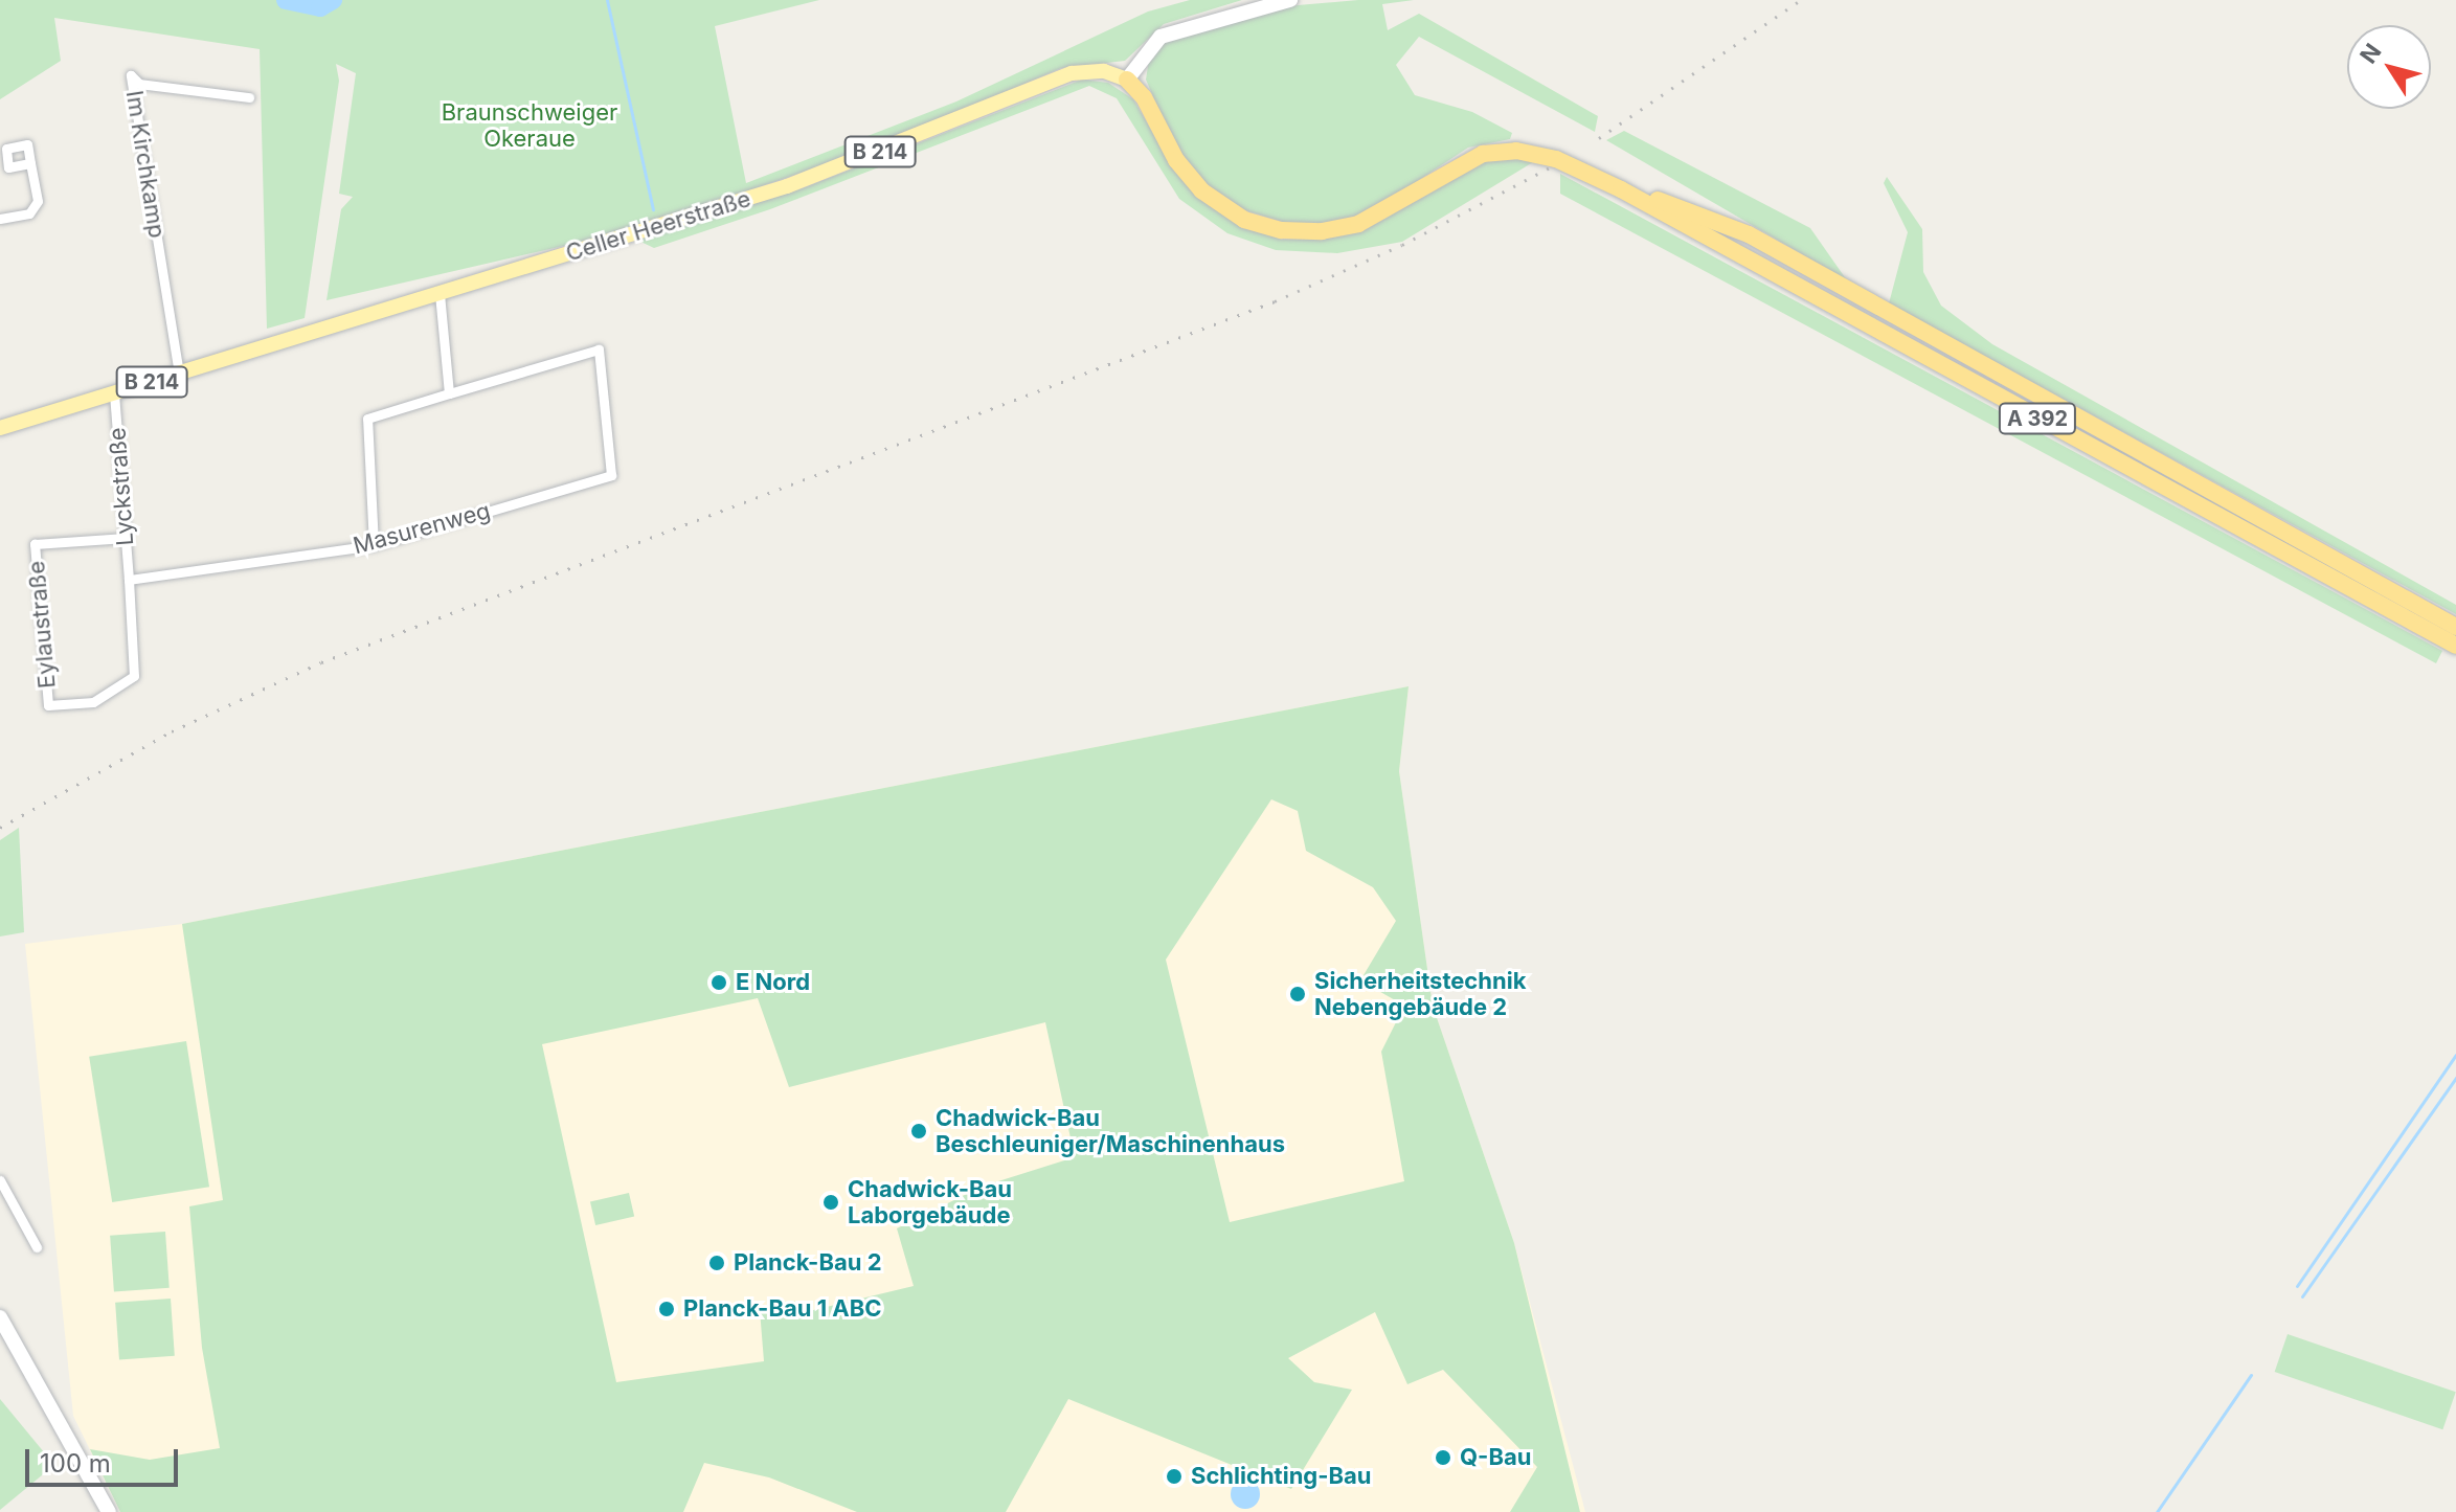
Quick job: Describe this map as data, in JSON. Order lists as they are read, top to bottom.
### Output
{
  "streets": {
    "highway": ["A 392"],
    "main road": ["B 214", "Celler Heerstraße"],
    "street": [
      "Im Kirchkamp",
      "Lyckstraße",
      "Masurenweg",
      "Eylaustraße"
    ]
  },
  "crossings": [
    ["Im Kirchkamp", "Celler Heerstraße"],
    ["Celler Heerstraße", "Lyckstraße"],
    ["Lyckstraße", "Masurenweg"],
    ["Lyckstraße", "Eylaustraße"],
    ["Masurenweg", "Eylaustraße"]
  ],
  "parks": ["Braunschweiger Okeraue"],
  "places": [
    "E Nord",
    "Sicherheitstechnik Nebengebäude 2",
    "Chadwick-Bau Beschleuniger/Maschinenhaus",
    "Chadwick-Bau Laborgebäude",
    "Planck-Bau 2",
    "Planck-Bau 1 ABC",
    "Q-Bau",
    "Schlichting-Bau"
  ],
  "scale_bar": "100 m",
  "north": "top left"
}
